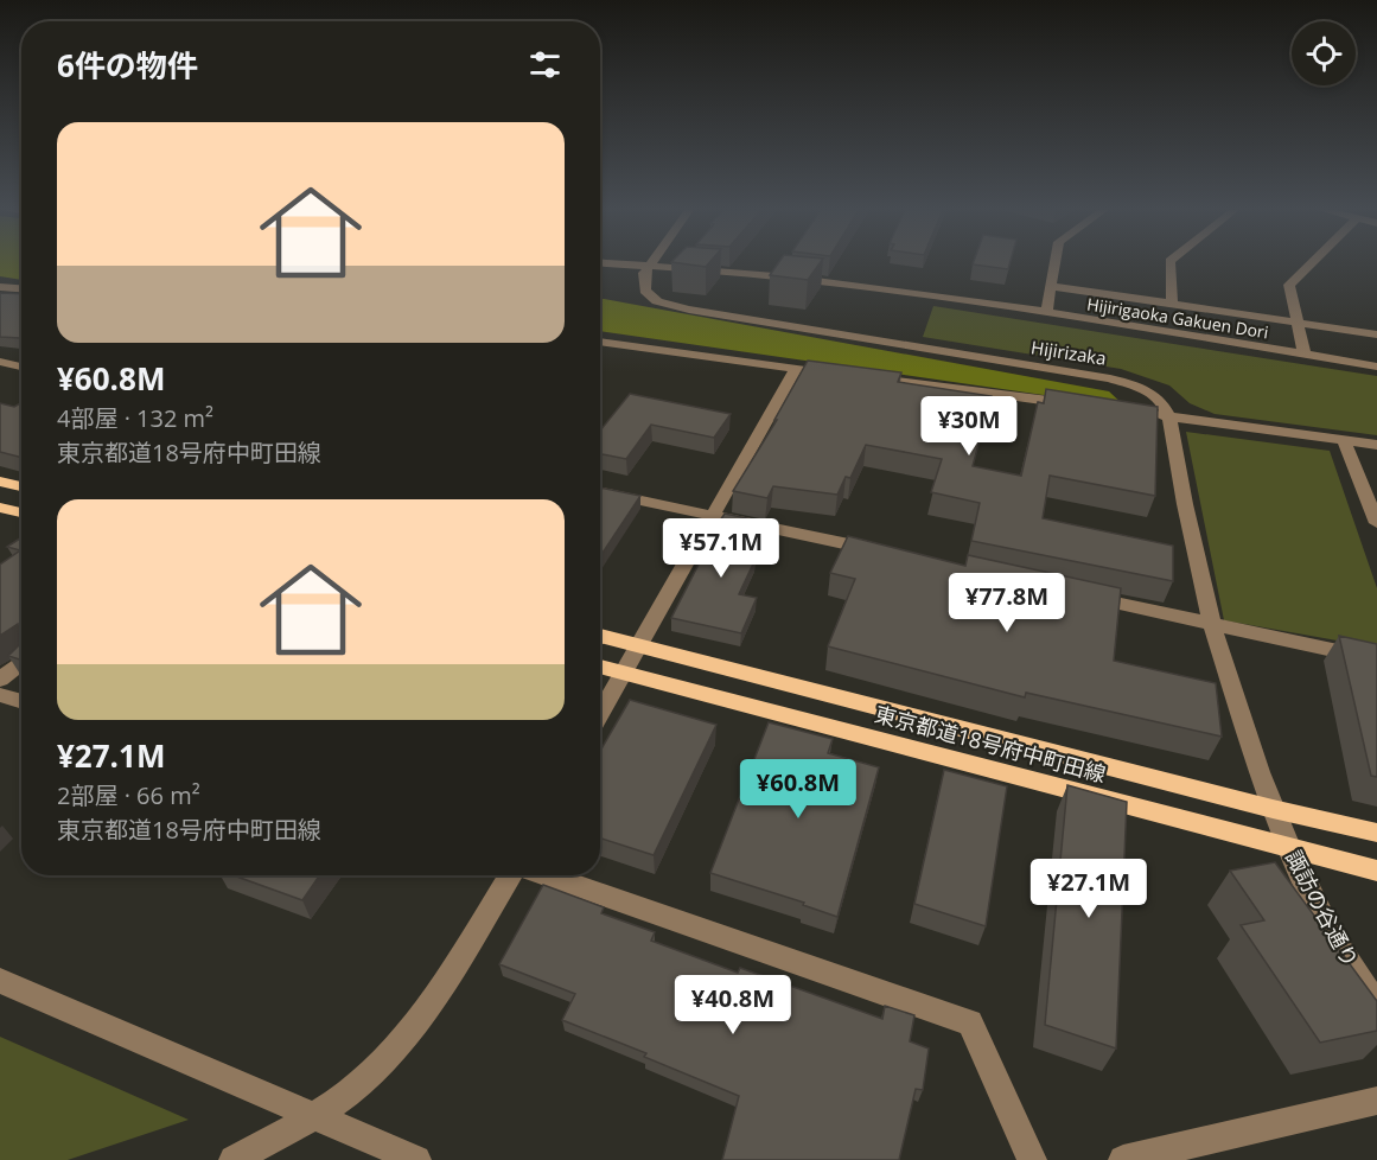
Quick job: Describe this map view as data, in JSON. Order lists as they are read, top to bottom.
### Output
{
  "streets": {
    "main road": ["東京都道18号府中町田線"],
    "street": ["Hijirigaoka Gakuen Dori", "Hijirizaka", "諏訪の谷通り"]
  },
  "crossings": [
    ["Hijirigaoka Gakuen Dori", "Hijirizaka"],
    ["東京都道18号府中町田線", "諏訪の谷通り"]
  ],
  "page": {
    "heading": "6件の物件",
    "list": [
      {
        "name": "¥60.8M",
        "note": "4部屋 · 132 m² · 東京都道18号府中町田線"
      },
      {
        "name": "¥27.1M",
        "note": "2部屋 · 66 m² · 東京都道18号府中町田線"
      }
    ],
    "price": [
      "¥30M",
      "¥57.1M",
      "¥77.8M",
      "¥60.8M",
      "¥27.1M",
      "¥40.8M"
    ]
  }
}
